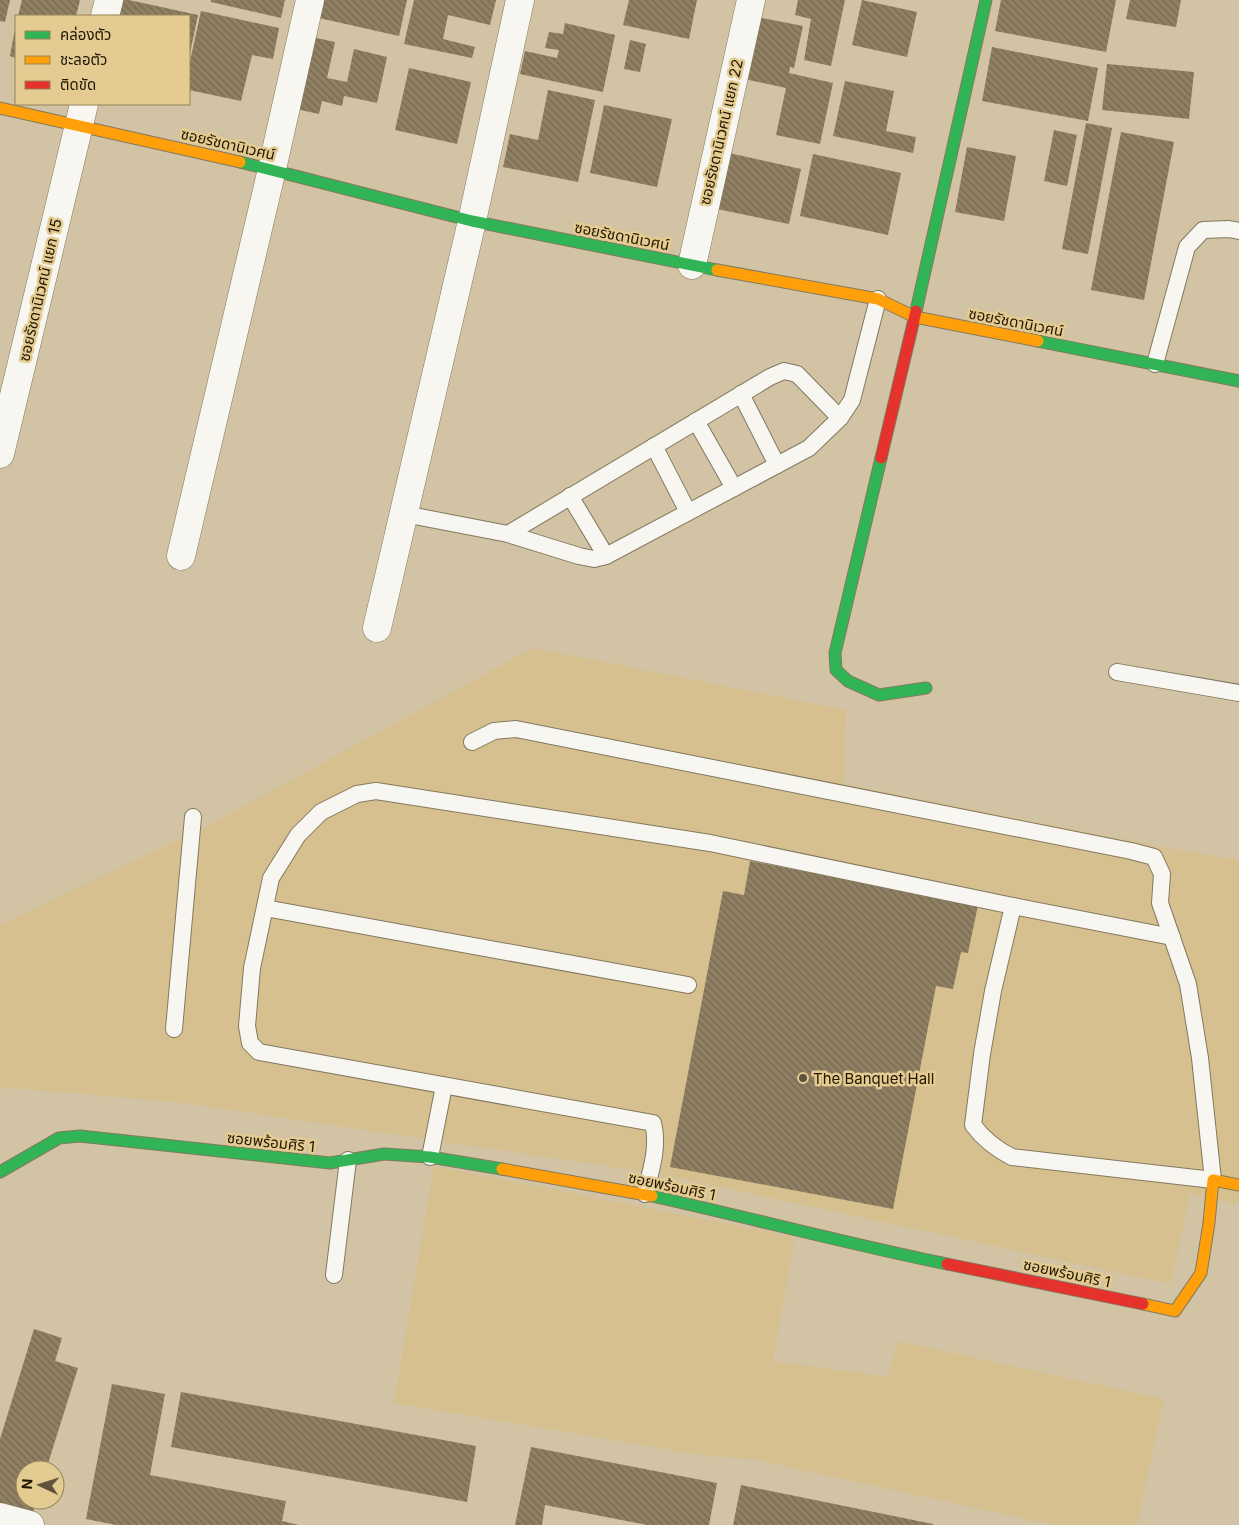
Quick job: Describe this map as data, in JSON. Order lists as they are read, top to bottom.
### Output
{
  "streets": {
    "street": [
      "ซอยรัชดานิเวศน์ แยก 22",
      "ซอยรัชดานิเวศน์",
      "ซอยรัชดานิเวศน์ แยก 15",
      "ซอยพร้อมศิริ 1"
    ]
  },
  "crossings": [
    ["ซอยรัชดานิเวศน์ แยก 22", "ซอยรัชดานิเวศน์"],
    ["ซอยรัชดานิเวศน์", "ซอยรัชดานิเวศน์ แยก 15"]
  ],
  "places": ["The Banquet Hall"],
  "legend": ["คล่องตัว", "ชะลอตัว", "ติดขัด"],
  "north": "left"
}
